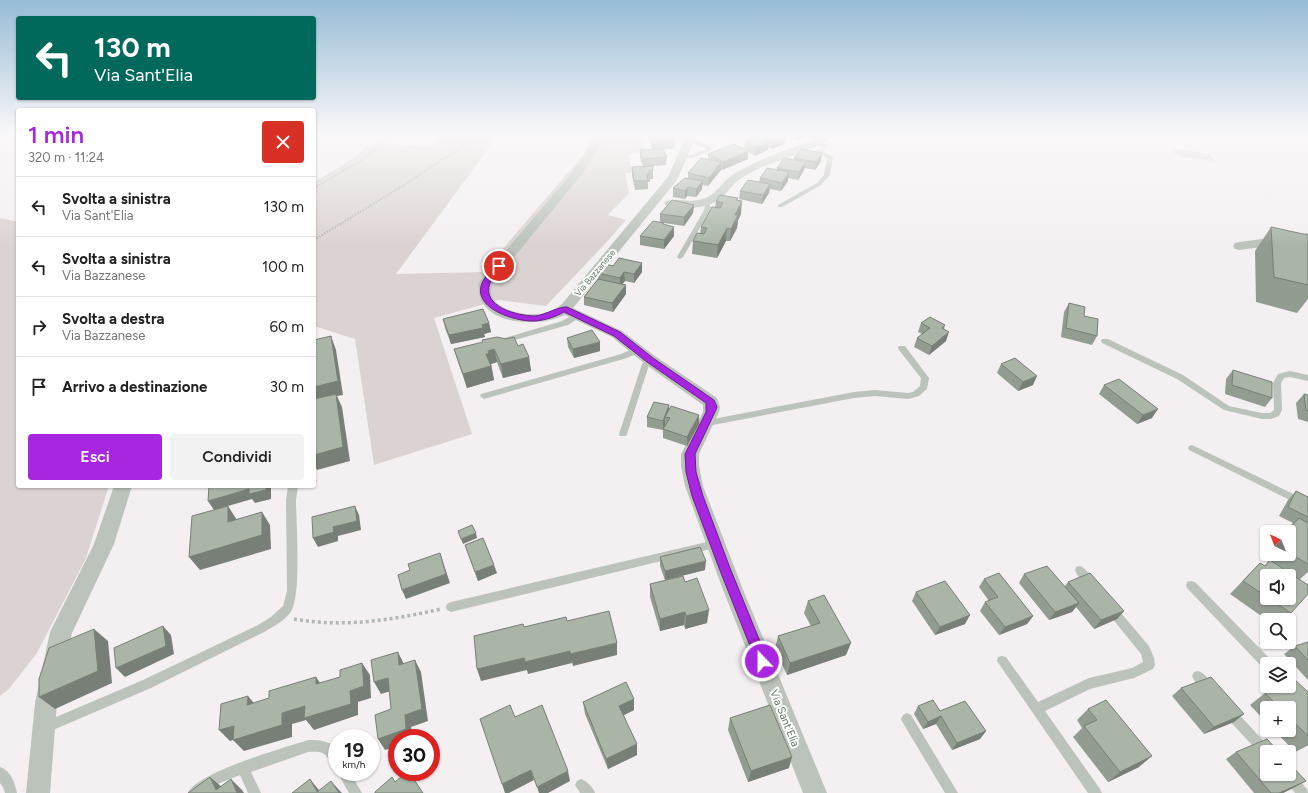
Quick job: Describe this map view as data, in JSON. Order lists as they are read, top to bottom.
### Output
{
  "streets": {
    "street": ["Via Bazzanese", "Via Sant'Elia"]
  },
  "crossings": [
    ["Via Bazzanese", "Via Sant'Elia"]
  ],
  "north": "top left",
  "page": {
    "turn": ["130 m", "Via Sant'Elia"],
    "heading": ["1 min", "320 m · 11:24"],
    "list": [
      {
        "name": "Svolta a sinistra",
        "note": "Via Sant'Elia",
        "value": "130 m"
      },
      {
        "name": "Svolta a sinistra",
        "note": "Via Bazzanese",
        "value": "100 m"
      },
      {
        "name": "Svolta a destra",
        "note": "Via Bazzanese",
        "value": "60 m"
      },
      {
        "name": "Arrivo a destinazione",
        "value": "30 m"
      }
    ],
    "buttons": ["Esci", "Condividi"],
    "map_buttons": ["+", "−"],
    "speed": "19 km/h",
    "limit": "30"
  }
}
